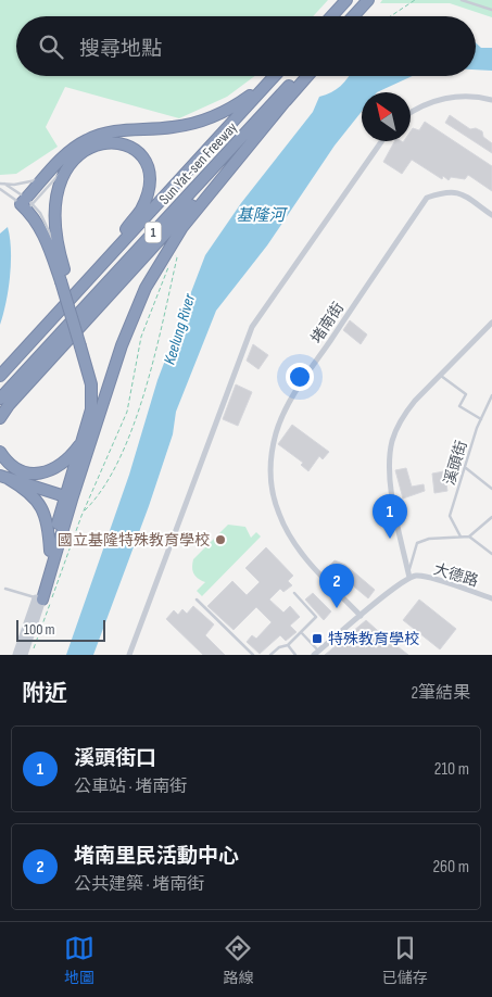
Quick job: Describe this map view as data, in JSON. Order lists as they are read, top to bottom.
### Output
{
  "streets": {
    "highway": ["Sun Yat-sen Freeway", "1"],
    "street": ["堵南街", "大德路"],
    "lane": ["溪頭街"]
  },
  "water": ["基隆河", "Keelung River"],
  "places": {
    "other": ["國立基隆特殊教育學校"],
    "transit": ["特殊教育學校"]
  },
  "scale_bar": "100 m",
  "north": "top left",
  "page": {
    "search": "搜尋地點",
    "pins": ["1", "2"],
    "scale": "100 m",
    "heading": ["附近", "2筆結果"],
    "list": [
      {
        "mark": "1",
        "name": "溪頭街口",
        "note": "公車站 · 堵南街",
        "value": "210 m"
      },
      {
        "mark": "2",
        "name": "堵南里民活動中心",
        "note": "公共建築 · 堵南街",
        "value": "260 m"
      }
    ],
    "nav": ["地圖", "路線", "已儲存"]
  }
}
